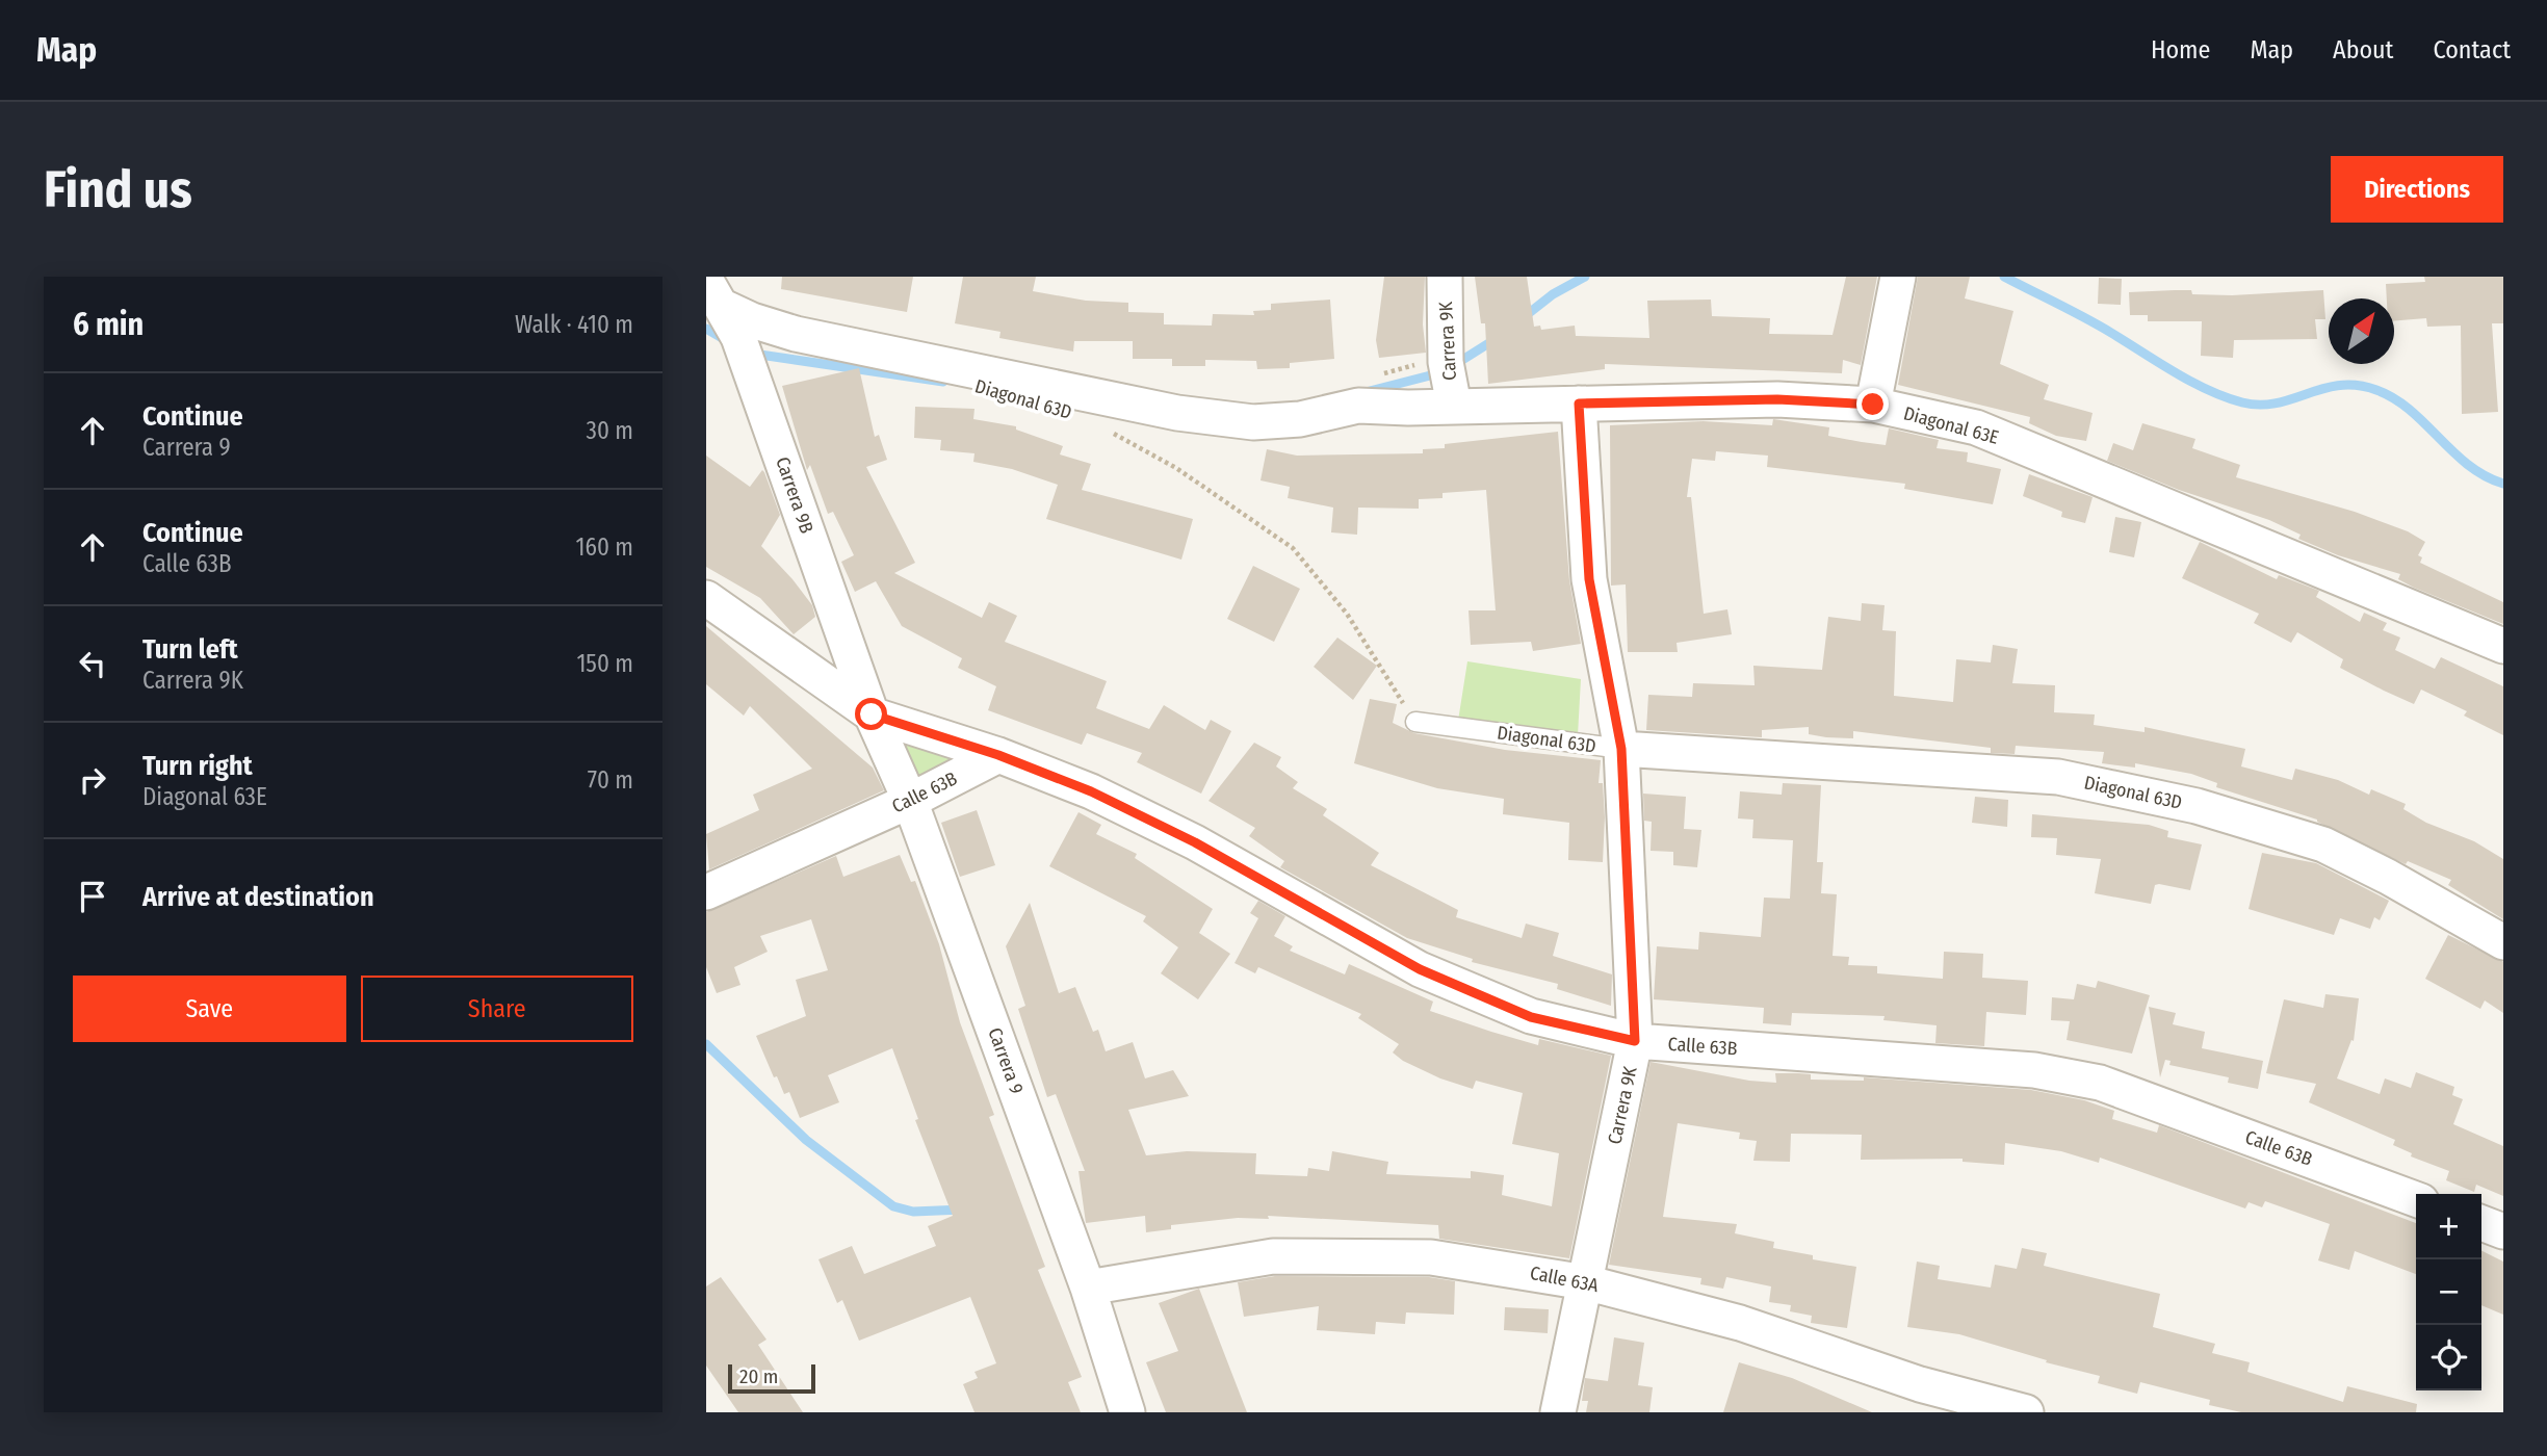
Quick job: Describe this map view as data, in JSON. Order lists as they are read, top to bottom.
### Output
{
  "streets": {
    "street": [
      "Carrera 9K",
      "Diagonal 63D",
      "Diagonal 63E",
      "Carrera 9B",
      "Calle 63B",
      "Carrera 9",
      "Calle 63A"
    ]
  },
  "crossings": [
    ["Carrera 9K", "Diagonal 63D"],
    ["Carrera 9K", "Diagonal 63E"],
    ["Carrera 9K", "Calle 63B"],
    ["Carrera 9K", "Calle 63A"],
    ["Diagonal 63D", "Diagonal 63E"],
    ["Diagonal 63D", "Carrera 9B"],
    ["Carrera 9B", "Carrera 9"],
    ["Calle 63B", "Carrera 9"],
    ["Carrera 9", "Calle 63A"]
  ],
  "scale_bar": "20 m",
  "north": "top right",
  "page": {
    "header": "Map",
    "nav": [
      "Home",
      "Map",
      "About",
      "Contact"
    ],
    "buttons": [
      "Directions",
      ["Save", "Share"]
    ],
    "title": "Find us",
    "heading": ["6 min", "Walk · 410 m"],
    "list": [
      ["Continue", "Carrera 9", "30 m"],
      ["Continue", "Calle 63B", "160 m"],
      ["Turn left", "Carrera 9K", "150 m"],
      ["Turn right", "Diagonal 63E", "70 m"],
      "Arrive at destination"
    ],
    "map_buttons": ["+", "−"],
    "scale": "20 m"
  }
}
